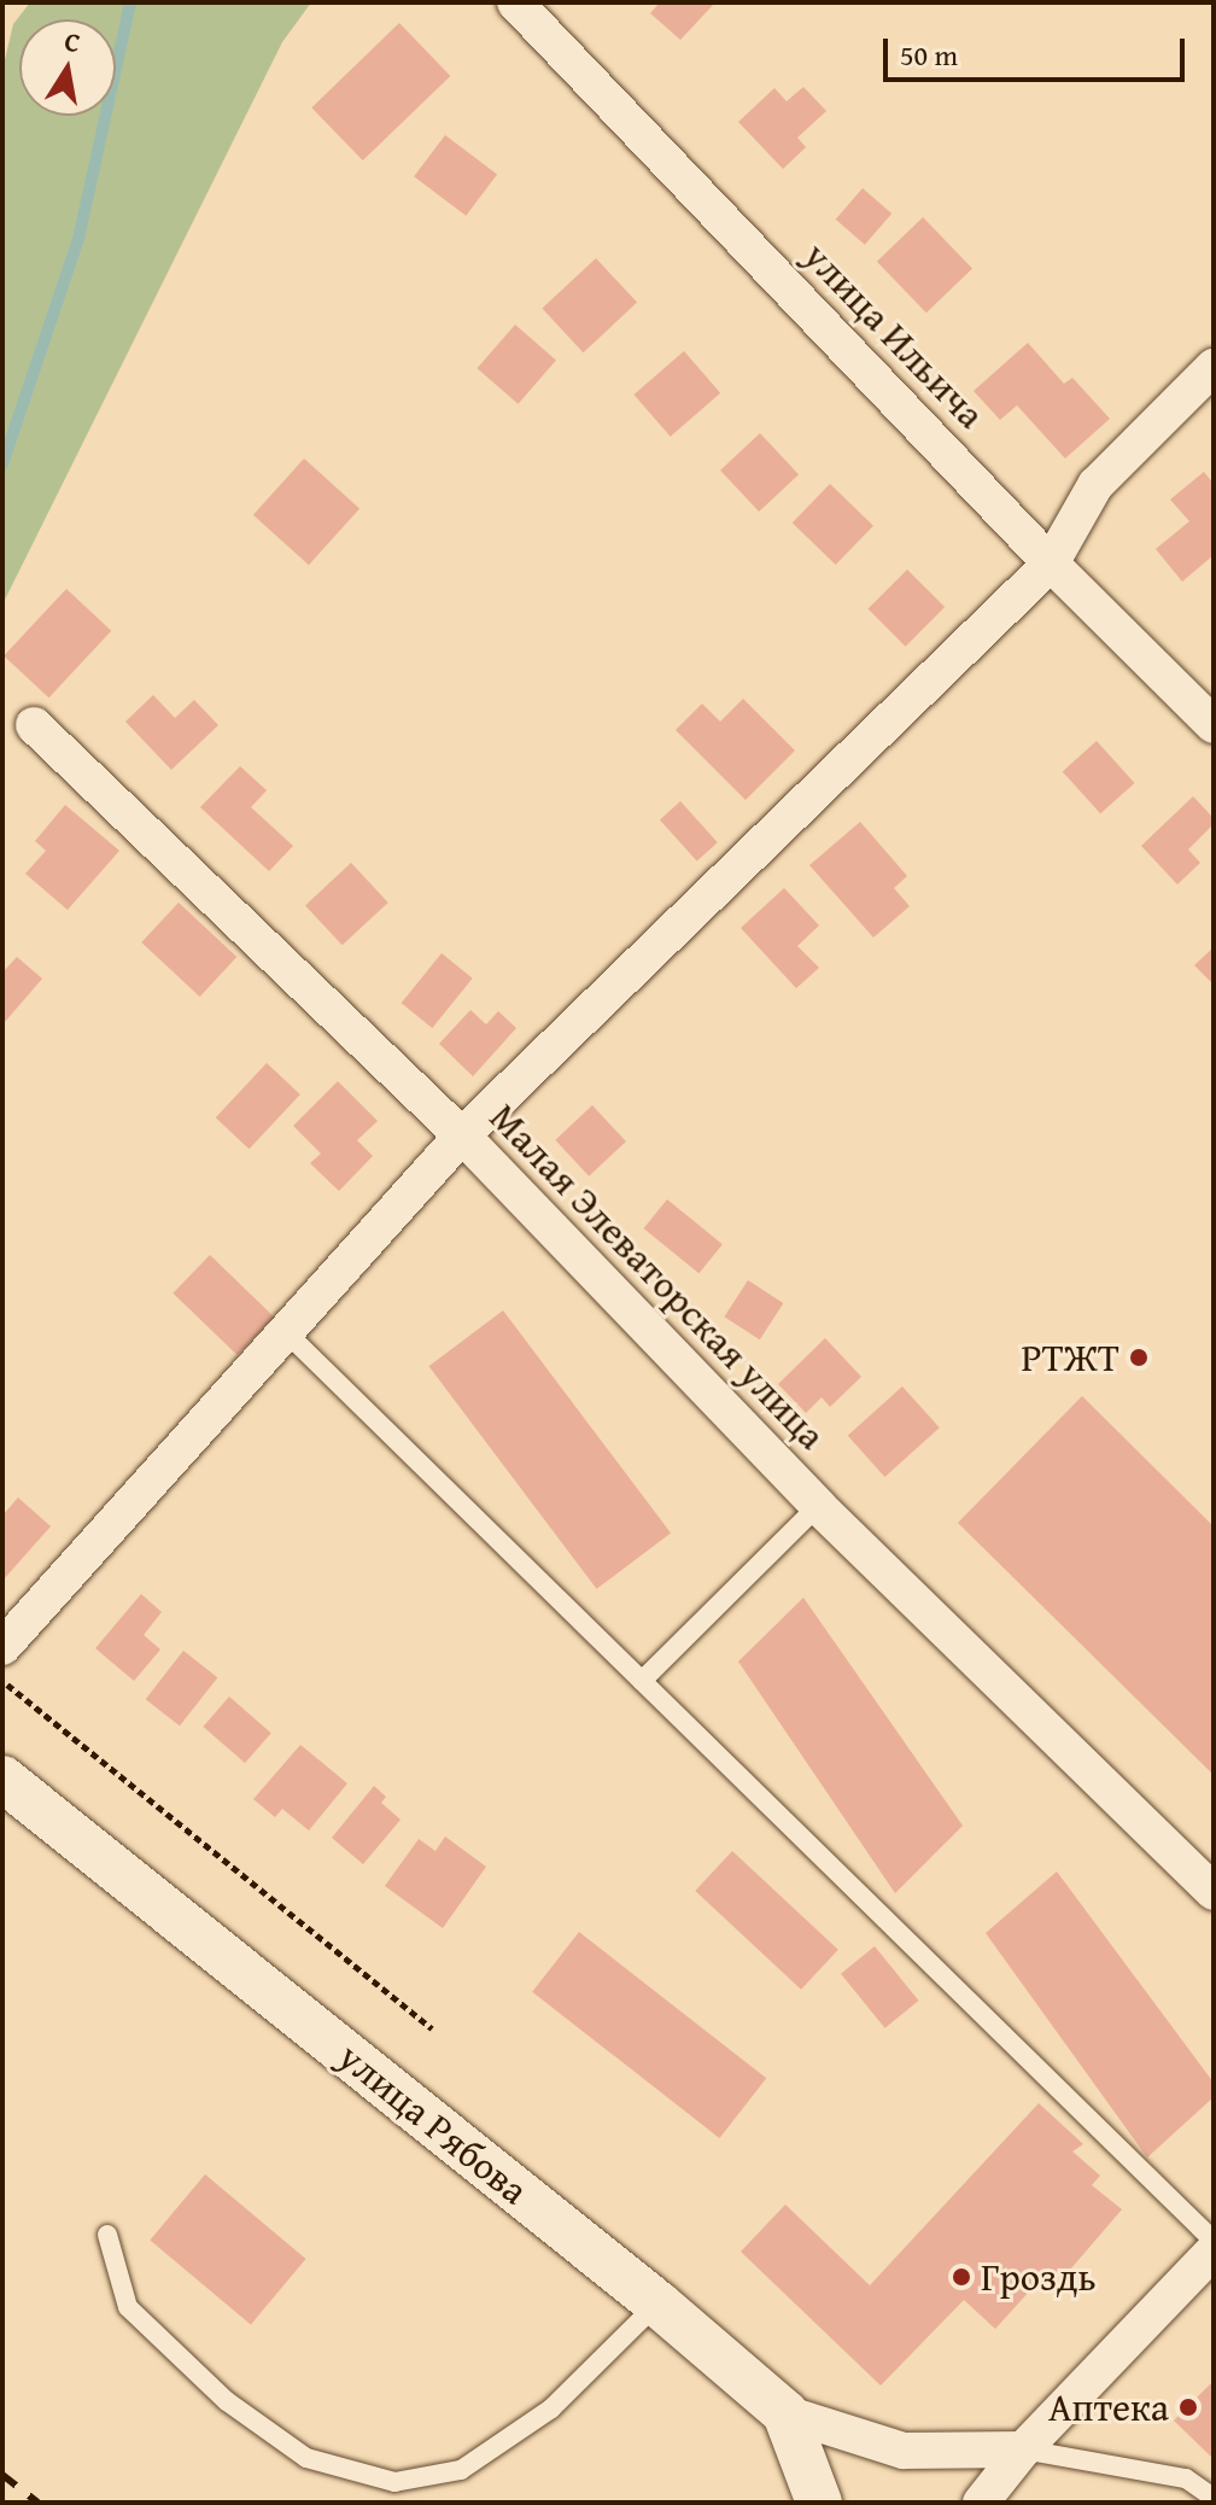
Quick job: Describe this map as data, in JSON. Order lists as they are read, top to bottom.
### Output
{
  "streets": {
    "street": ["улица Ильича", "Малая Элеваторская улица", "улица Рябова"]
  },
  "places": ["РТЖТ", "Гроздь", "Аптека"],
  "scale_bar": "50 m",
  "north": "top"
}
